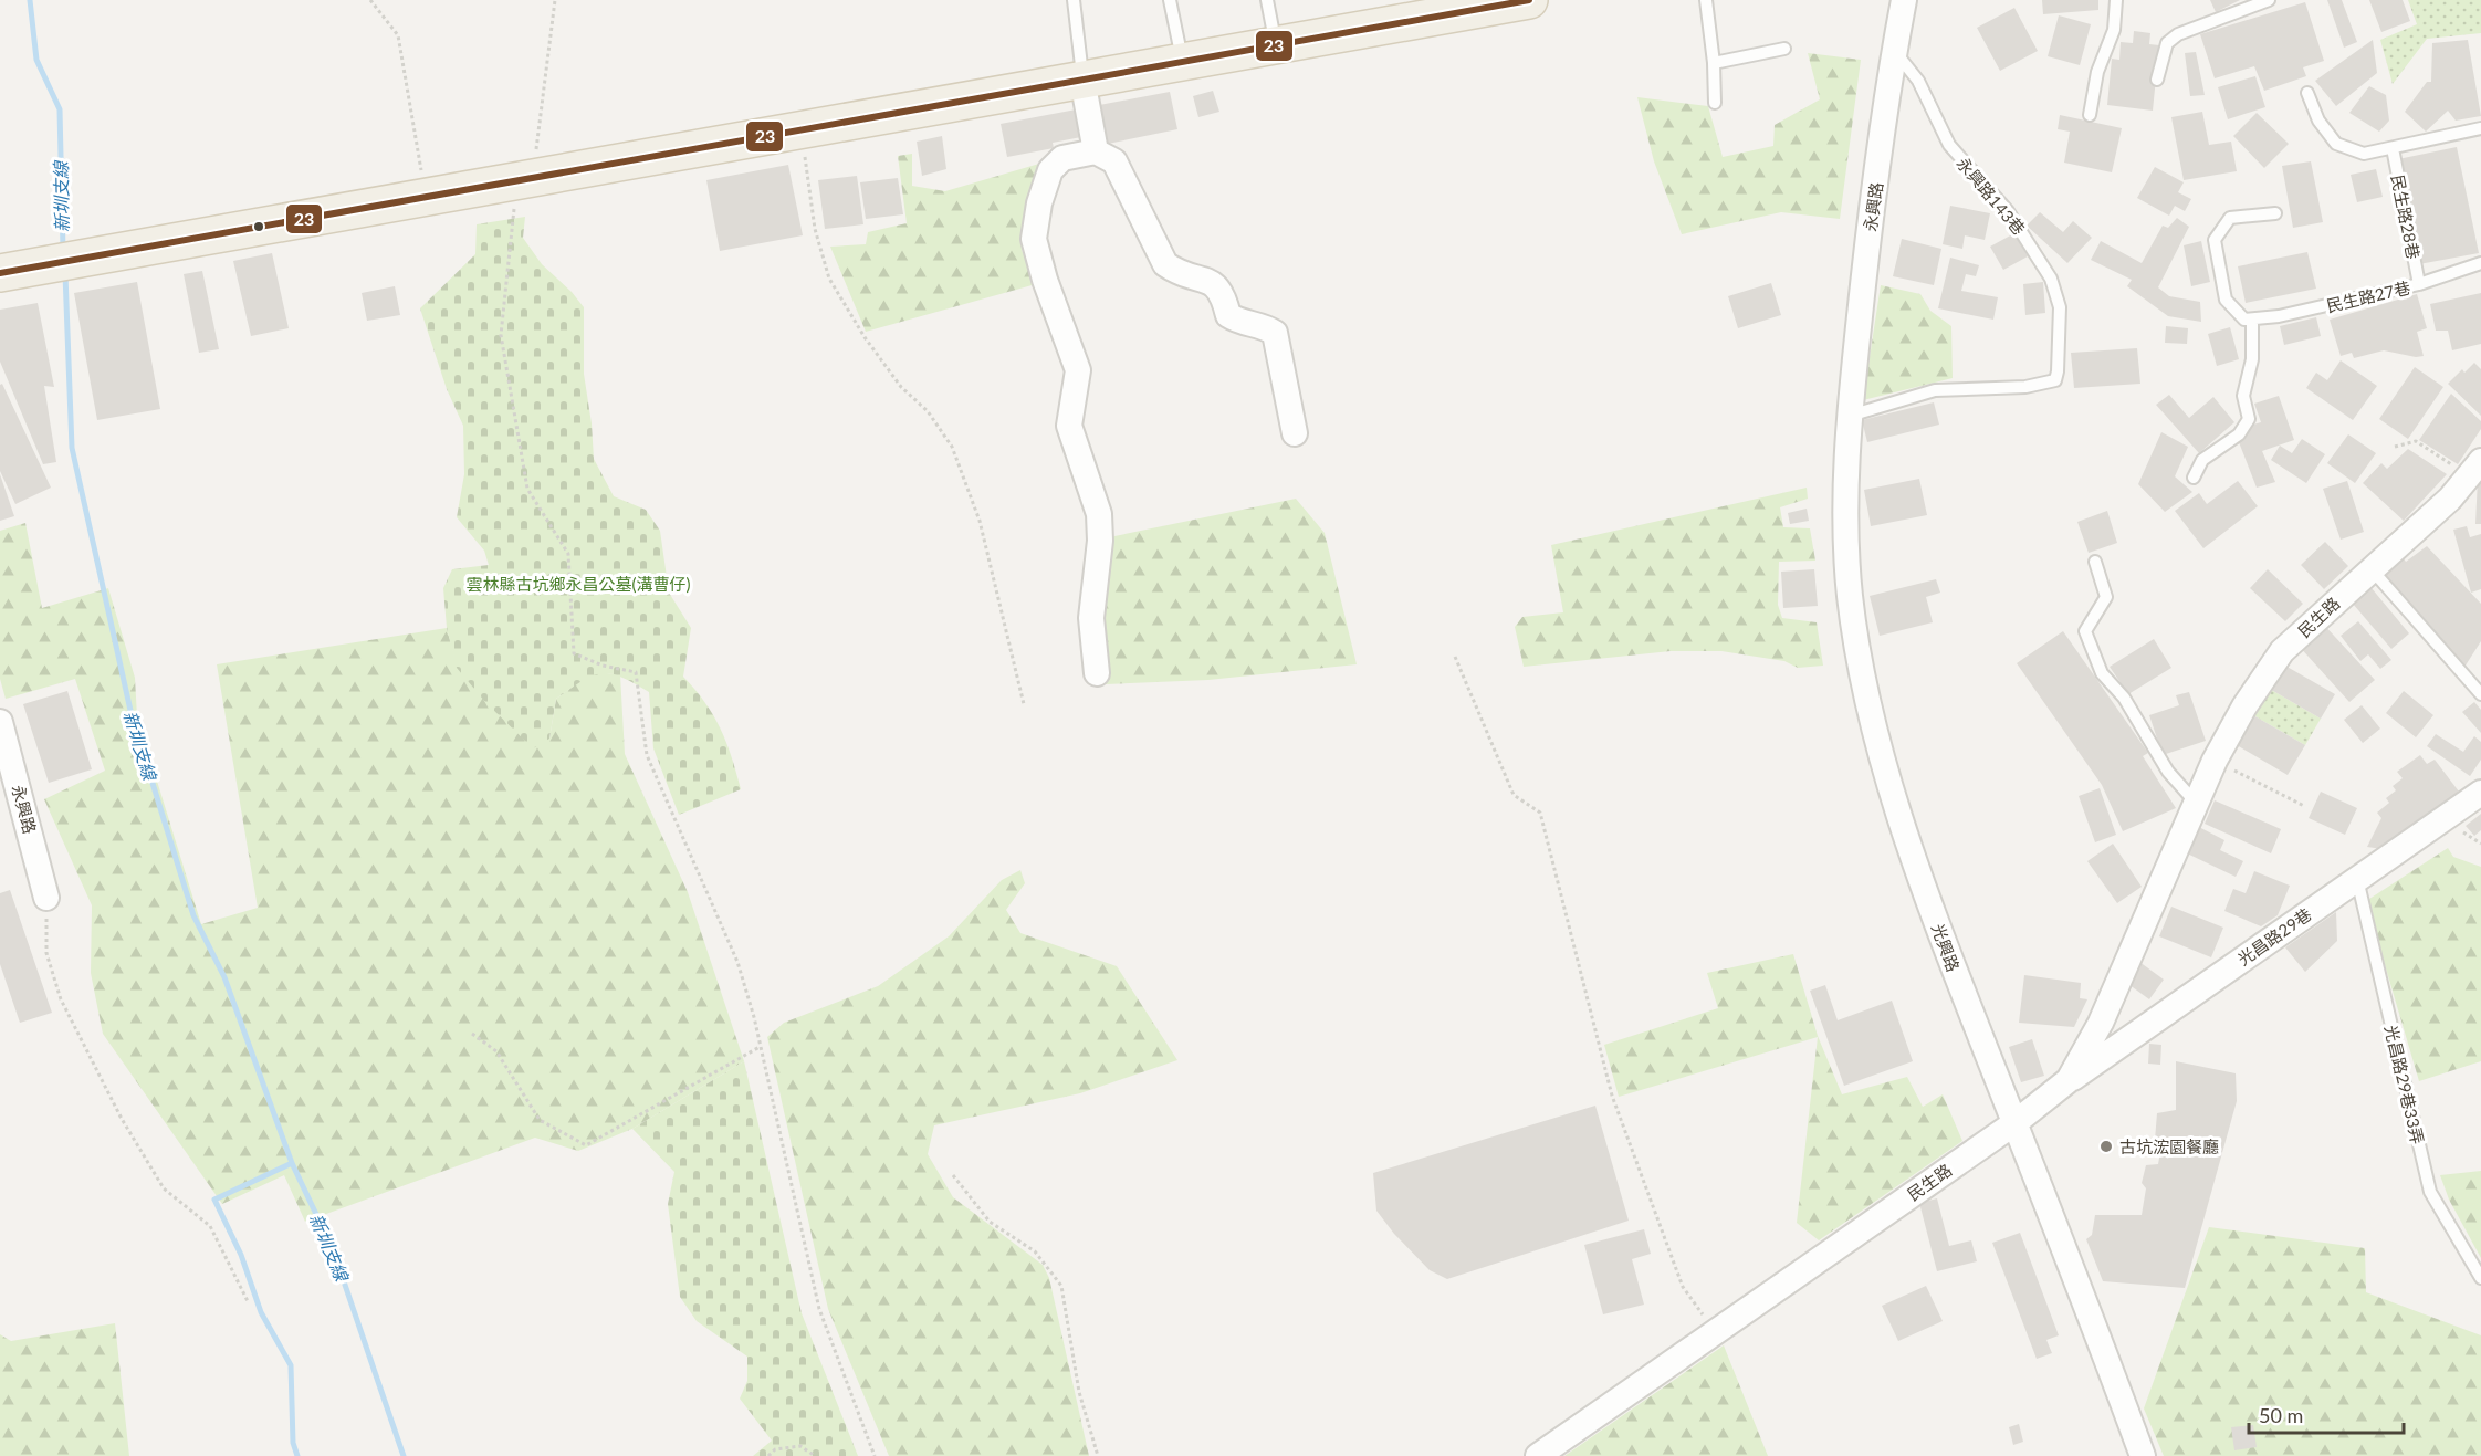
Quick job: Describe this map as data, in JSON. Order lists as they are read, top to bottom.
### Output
{
  "streets": {
    "street": [
      "永興路",
      "民生路",
      "光昌路29巷",
      "光興路"
    ],
    "lane": [
      "永興路143巷",
      "民生路28巷",
      "民生路27巷",
      "光昌路29巷33弄"
    ]
  },
  "crossings": [
    ["永興路143巷", "永興路"],
    ["永興路143巷", "光興路"],
    ["永興路", "光興路"],
    ["民生路28巷", "民生路27巷"],
    ["民生路", "光昌路29巷"],
    ["民生路", "光興路"],
    ["光昌路29巷", "光昌路29巷33弄"]
  ],
  "water": ["新圳支線"],
  "parks": ["雲林縣古坑鄉永昌公墓(溝曹仔)"],
  "places": ["古坑浤園餐廳"],
  "lines": ["transit line 23"],
  "scale_bar": "50 m"
}
